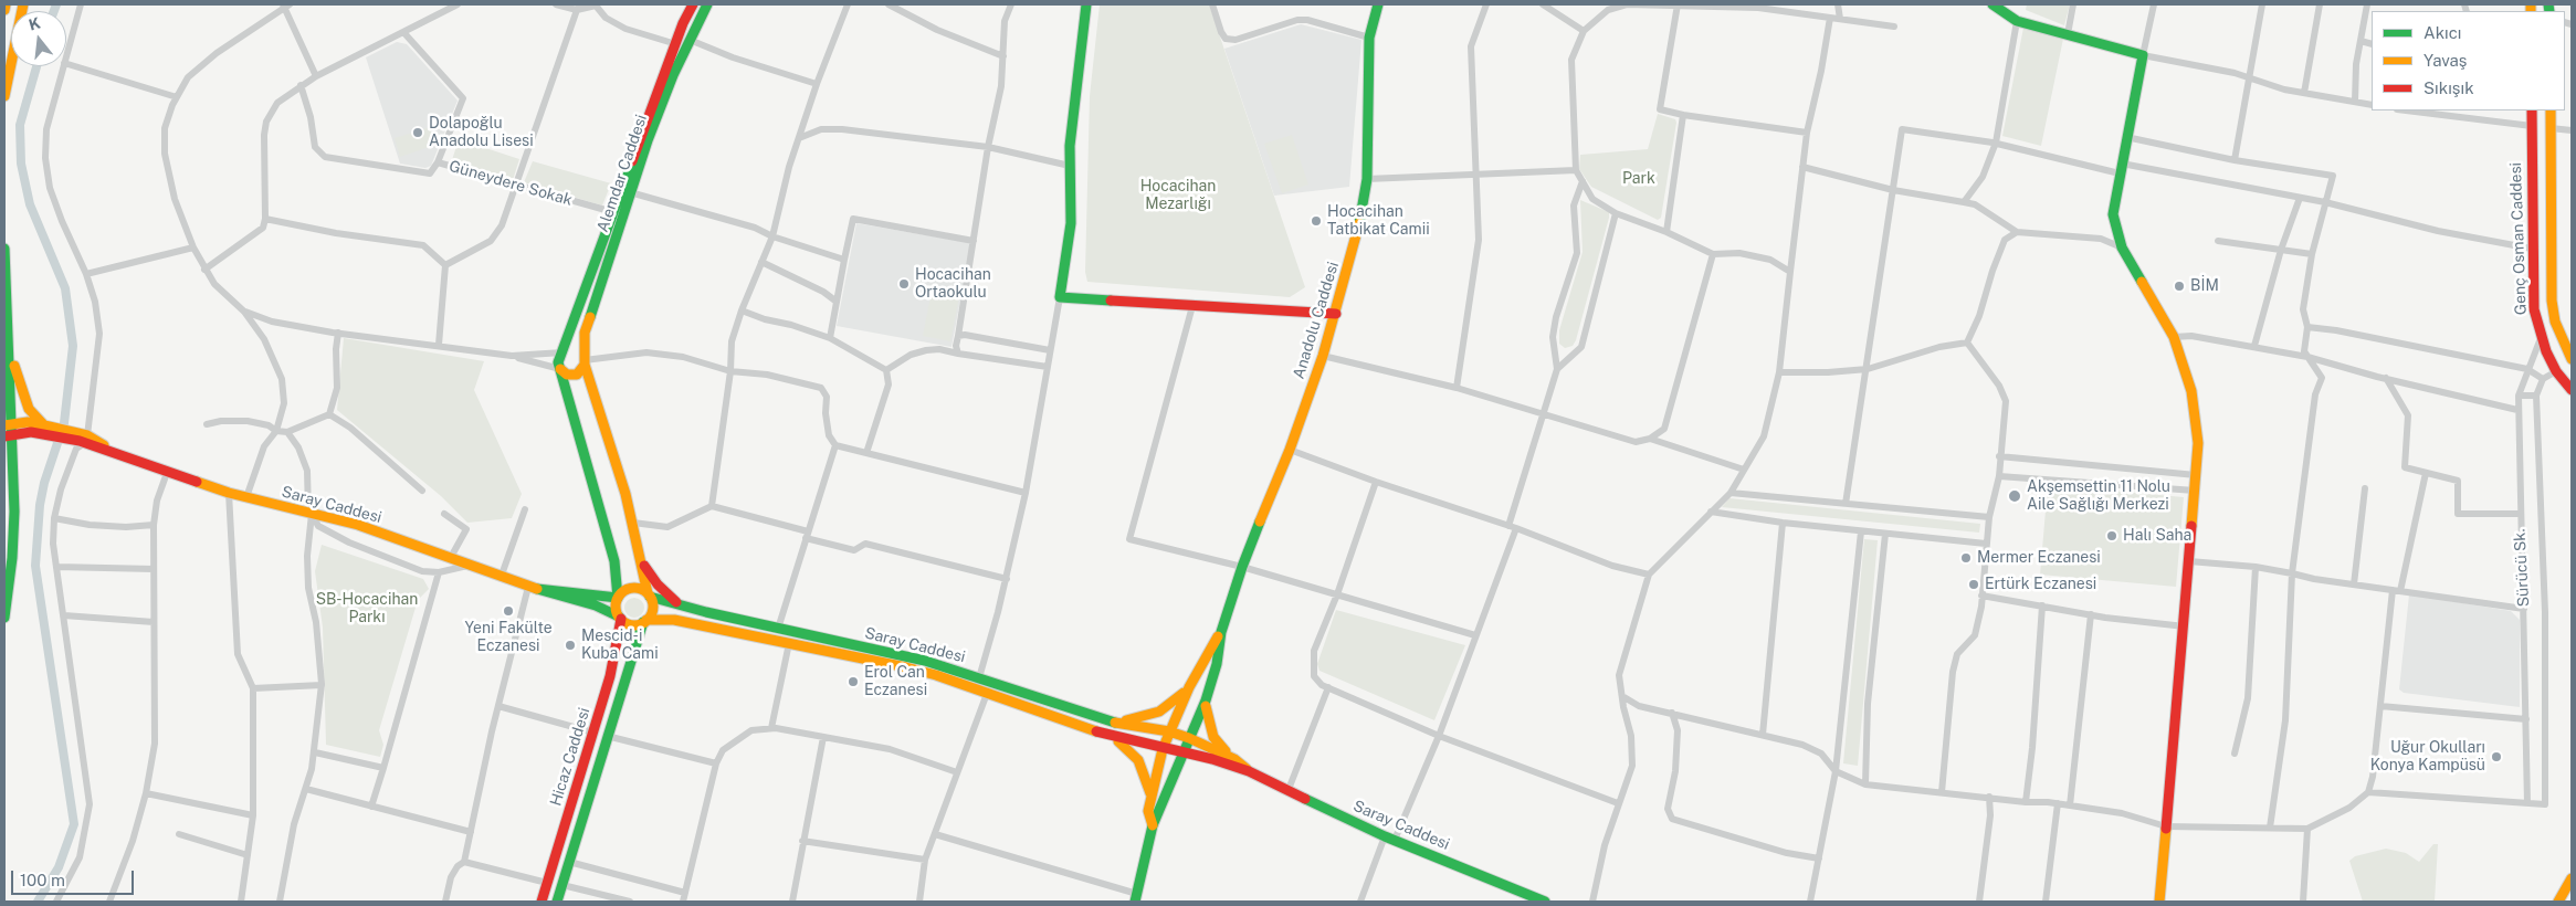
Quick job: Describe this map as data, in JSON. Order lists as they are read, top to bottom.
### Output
{
  "streets": {
    "main road": [
      "Alemdar Caddesi",
      "Genç Osman Caddesi",
      "Anadolu Caddesi",
      "Saray Caddesi",
      "Hicaz Caddesi"
    ],
    "street": ["Güneydere Sokak", "Sürücü Sk."]
  },
  "crossings": [
    ["Alemdar Caddesi", "Güneydere Sokak"],
    ["Alemdar Caddesi", "Saray Caddesi"],
    ["Alemdar Caddesi", "Hicaz Caddesi"],
    ["Genç Osman Caddesi", "Sürücü Sk."],
    ["Anadolu Caddesi", "Saray Caddesi"],
    ["Saray Caddesi", "Hicaz Caddesi"]
  ],
  "parks": ["Park", "Hocacihan Mezarlığı", "SB-Hocacihan Parkı"],
  "places": [
    "Dolapoğlu Anadolu Lisesi",
    "Hocacihan Tatbikat Camii",
    "Hocacihan Ortaokulu",
    "BİM",
    "Akşemsettin 11 Nolu Aile Sağlığı Merkezi",
    "Halı Saha",
    "Mermer Eczanesi",
    "Ertürk Eczanesi",
    "Yeni Fakülte Eczanesi",
    "Mescid-i Kuba Cami",
    "Erol Can Eczanesi",
    "Uğur Okulları Konya Kampüsü"
  ],
  "legend": ["Akıcı", "Yavaş", "Sıkışık"],
  "scale_bar": "100 m",
  "north": "top"
}
